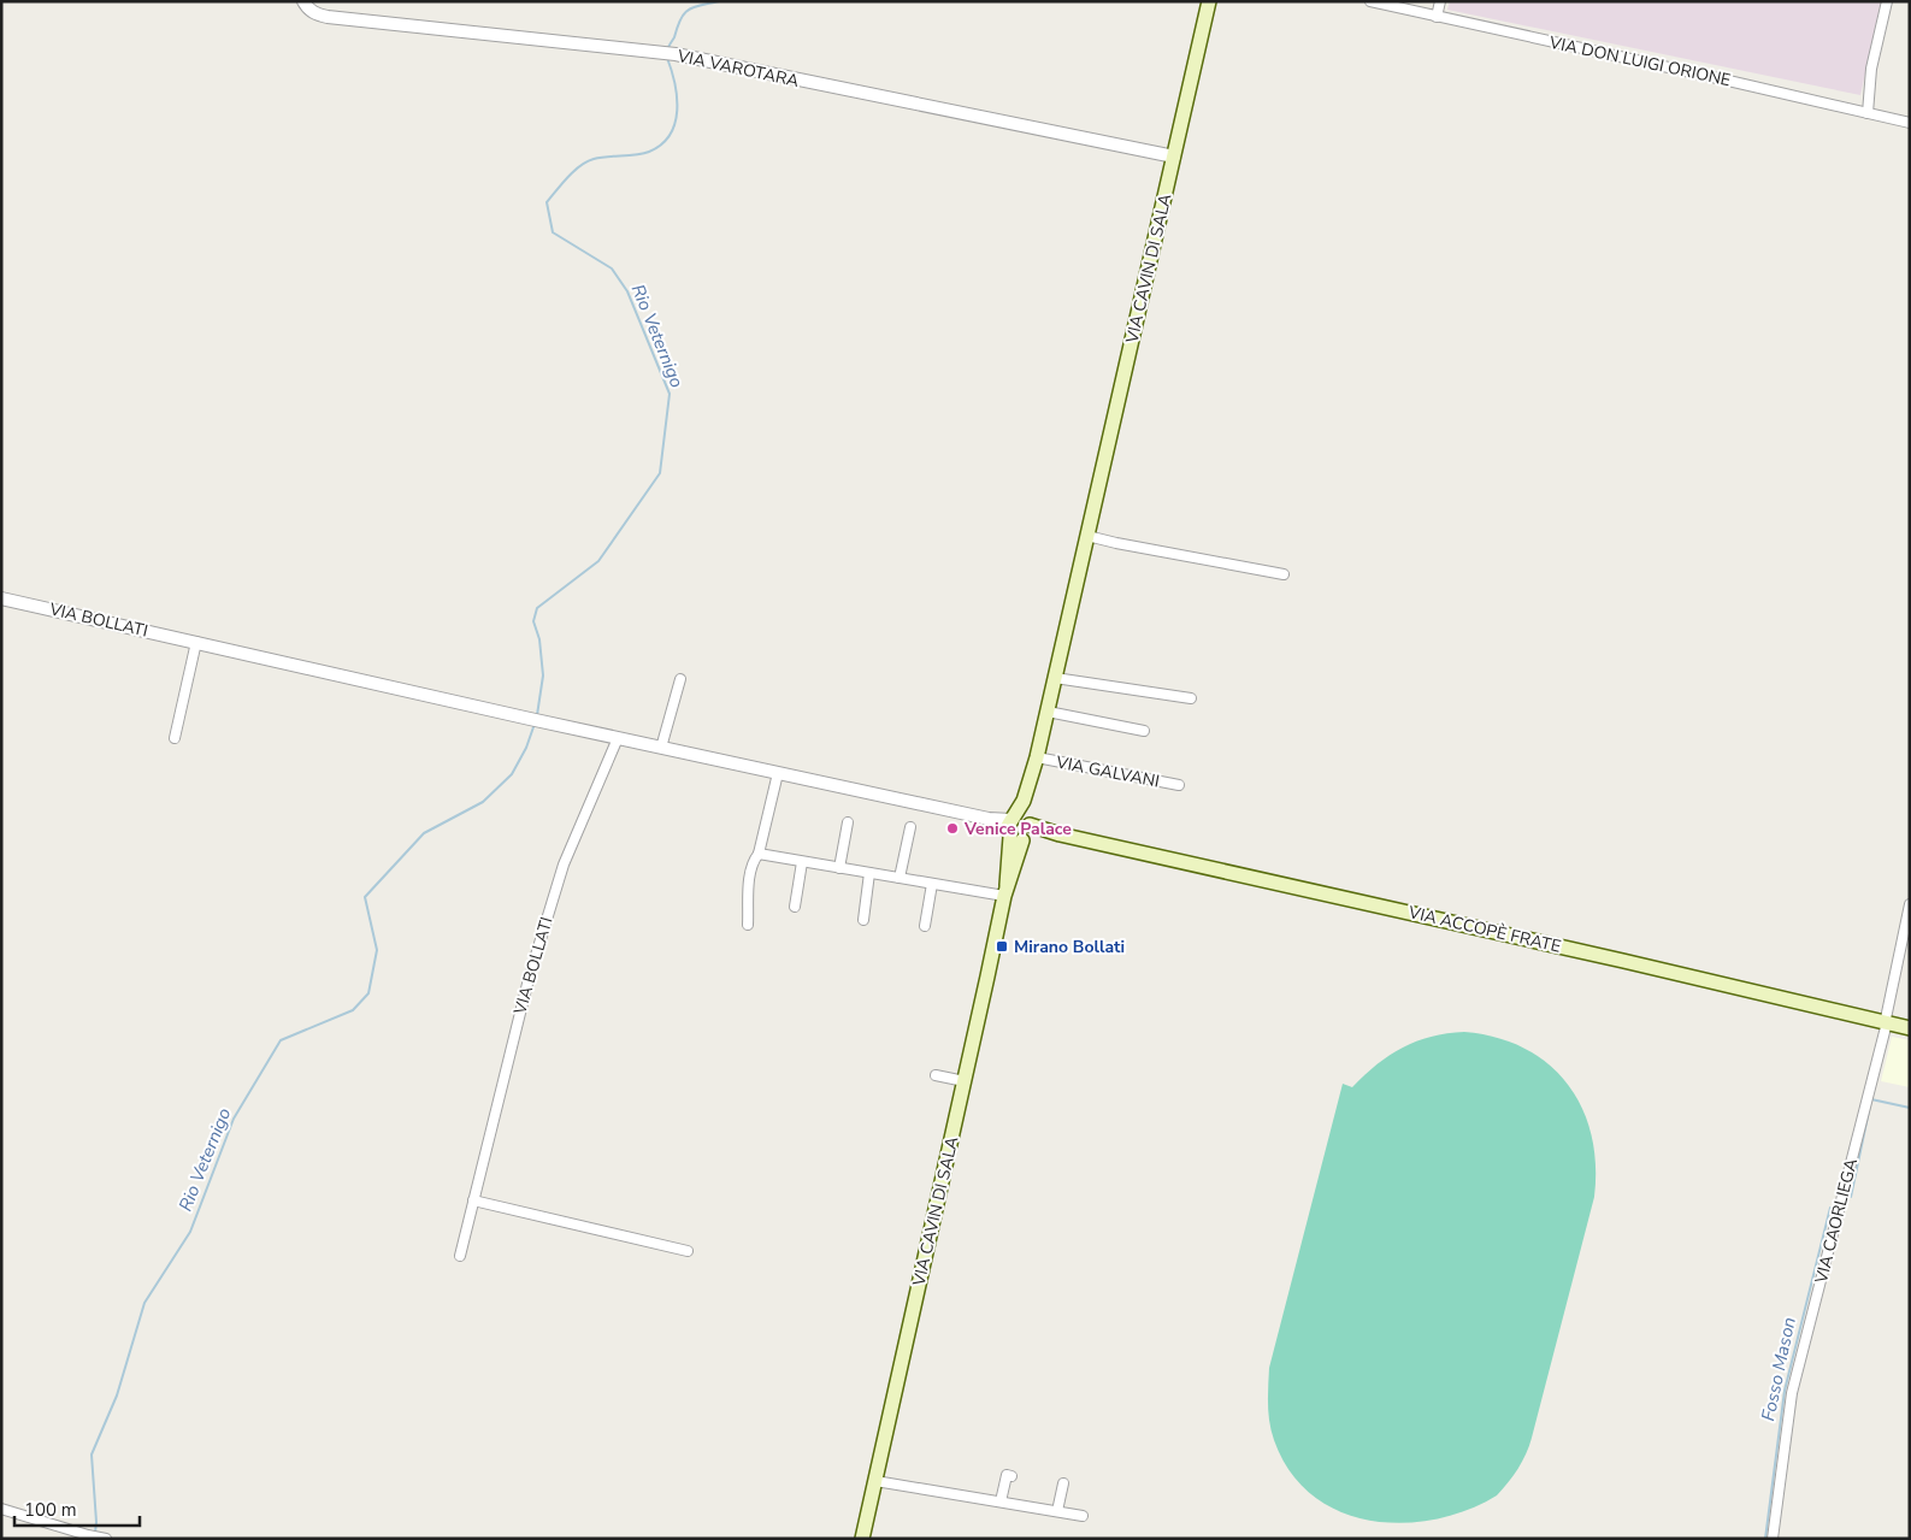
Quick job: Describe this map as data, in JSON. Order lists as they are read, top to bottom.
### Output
{
  "streets": {
    "main road": ["VIA CAVIN DI SALA", "VIA ACCOPÈ FRATE"],
    "street": [
      "VIA DON LUIGI ORIONE",
      "VIA VAROTARA",
      "VIA BOLLATI",
      "VIA GALVANI",
      "VIA CAORLIEGA"
    ]
  },
  "crossings": [
    ["VIA VAROTARA", "VIA CAVIN DI SALA"],
    ["VIA CAVIN DI SALA", "VIA BOLLATI"],
    ["VIA CAVIN DI SALA", "VIA GALVANI"],
    ["VIA CAVIN DI SALA", "VIA ACCOPÈ FRATE"],
    ["VIA BOLLATI", "VIA ACCOPÈ FRATE"],
    ["VIA ACCOPÈ FRATE", "VIA CAORLIEGA"]
  ],
  "water": ["Rio Veternigo", "Fosso Mason"],
  "places": {
    "other": ["Venice Palace"],
    "transit": ["Mirano Bollati"]
  },
  "scale_bar": "100 m"
}
